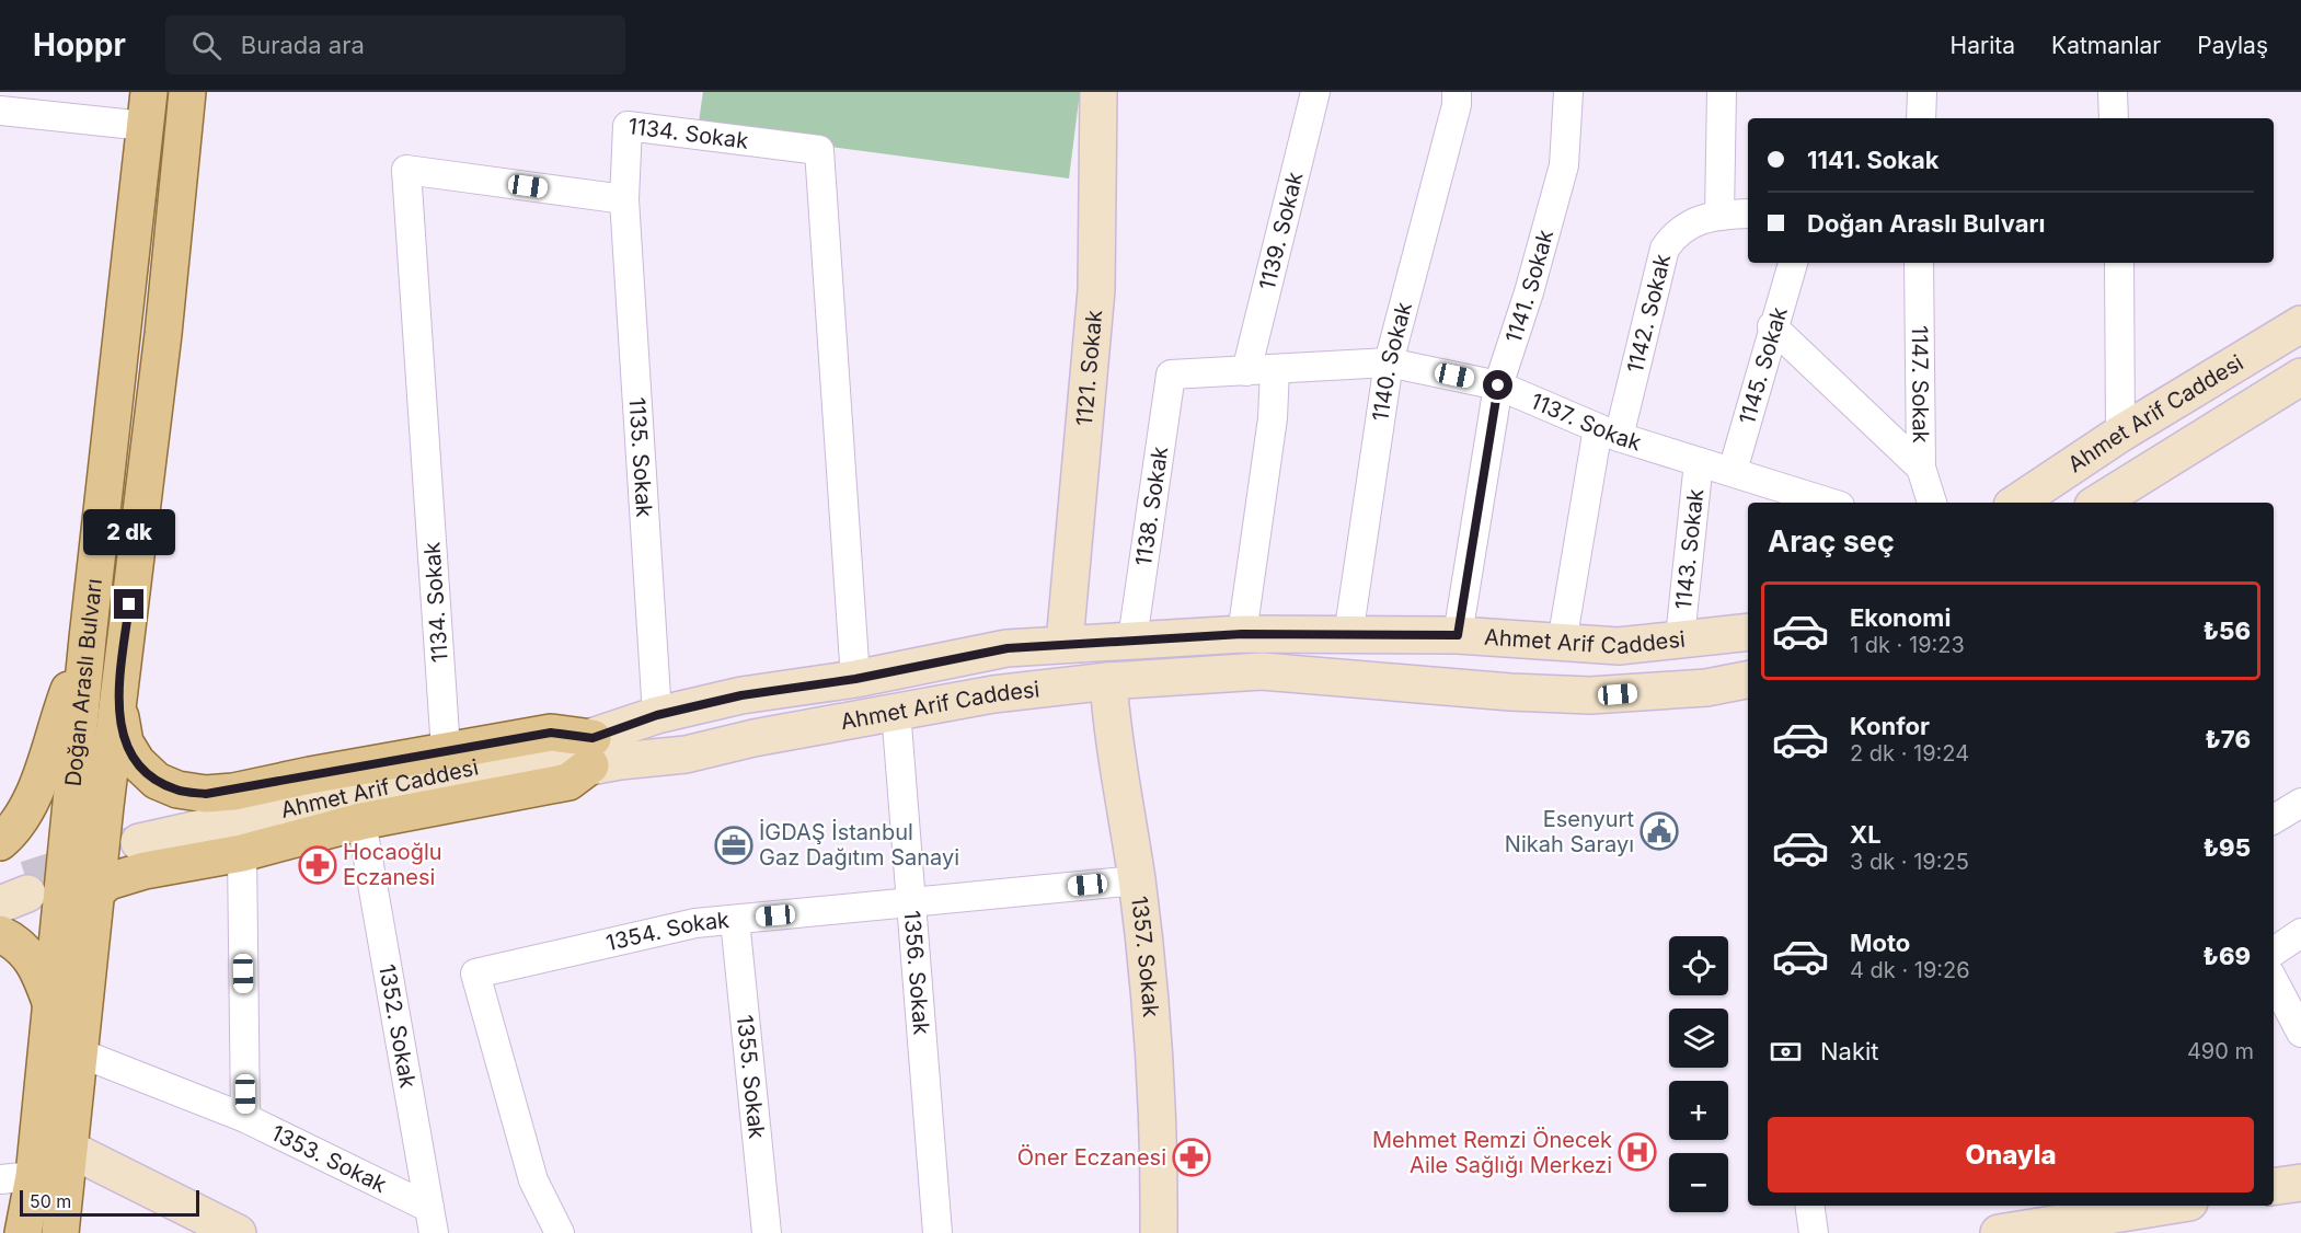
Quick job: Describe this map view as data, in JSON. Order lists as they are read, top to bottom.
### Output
{
  "streets": {
    "main road": ["Doğan Araslı Bulvarı"],
    "street": [
      "1134. Sokak",
      "1139. Sokak",
      "1141. Sokak",
      "1142. Sokak",
      "1140. Sokak",
      "1145. Sokak",
      "1121. Sokak",
      "1147. Sokak",
      "Ahmet Arif Caddesi",
      "1137. Sokak",
      "1135. Sokak",
      "1138. Sokak",
      "1143. Sokak",
      "1354. Sokak",
      "1357. Sokak",
      "1356. Sokak",
      "1352. Sokak",
      "1355. Sokak",
      "1353. Sokak"
    ]
  },
  "crossings": [
    ["1134. Sokak", "Ahmet Arif Caddesi"],
    ["1134. Sokak", "1135. Sokak"],
    ["1139. Sokak", "1137. Sokak"],
    ["1141. Sokak", "Ahmet Arif Caddesi"],
    ["1141. Sokak", "1137. Sokak"],
    ["1142. Sokak", "Ahmet Arif Caddesi"],
    ["1142. Sokak", "1137. Sokak"],
    ["1140. Sokak", "Ahmet Arif Caddesi"],
    ["1140. Sokak", "1137. Sokak"],
    ["1145. Sokak", "1137. Sokak"],
    ["1121. Sokak", "Ahmet Arif Caddesi"],
    ["Ahmet Arif Caddesi", "1135. Sokak"],
    ["Ahmet Arif Caddesi", "1138. Sokak"],
    ["Ahmet Arif Caddesi", "1143. Sokak"],
    ["Ahmet Arif Caddesi", "1357. Sokak"],
    ["Ahmet Arif Caddesi", "1356. Sokak"],
    ["1137. Sokak", "1138. Sokak"],
    ["1137. Sokak", "1143. Sokak"],
    ["Doğan Araslı Bulvarı", "1353. Sokak"],
    ["1354. Sokak", "1357. Sokak"],
    ["1354. Sokak", "1356. Sokak"],
    ["1354. Sokak", "1355. Sokak"],
    ["1352. Sokak", "1353. Sokak"]
  ],
  "places": {
    "public building": ["Esenyurt Nikah Sarayı"],
    "office": ["İGDAŞ İstanbul Gaz Dağıtım Sanayi"],
    "pharmacy": ["Hocaoğlu Eczanesi", "Öner Eczanesi"],
    "hospital": ["Mehmet Remzi Önecek Aile Sağlığı Merkezi"]
  },
  "scale_bar": "50 m",
  "page": {
    "header": "Hoppr",
    "search": "Burada ara",
    "nav": ["Harita", "Katmanlar", "Paylaş"],
    "banner": ["1141. Sokak", "Doğan Araslı Bulvarı"],
    "heading": "Araç seç",
    "bubble": "2 dk",
    "list": [
      {
        "name": "Ekonomi",
        "note": "1 dk · 19:23",
        "value": "₺56"
      },
      {
        "name": "Konfor",
        "note": "2 dk · 19:24",
        "value": "₺76"
      },
      {
        "name": "XL",
        "note": "3 dk · 19:25",
        "value": "₺95"
      },
      {
        "name": "Moto",
        "note": "4 dk · 19:26",
        "value": "₺69"
      }
    ],
    "map_buttons": ["+", "−"],
    "pay": ["Nakit", "490 m"],
    "buttons": "Onayla",
    "scale": "50 m"
  }
}
